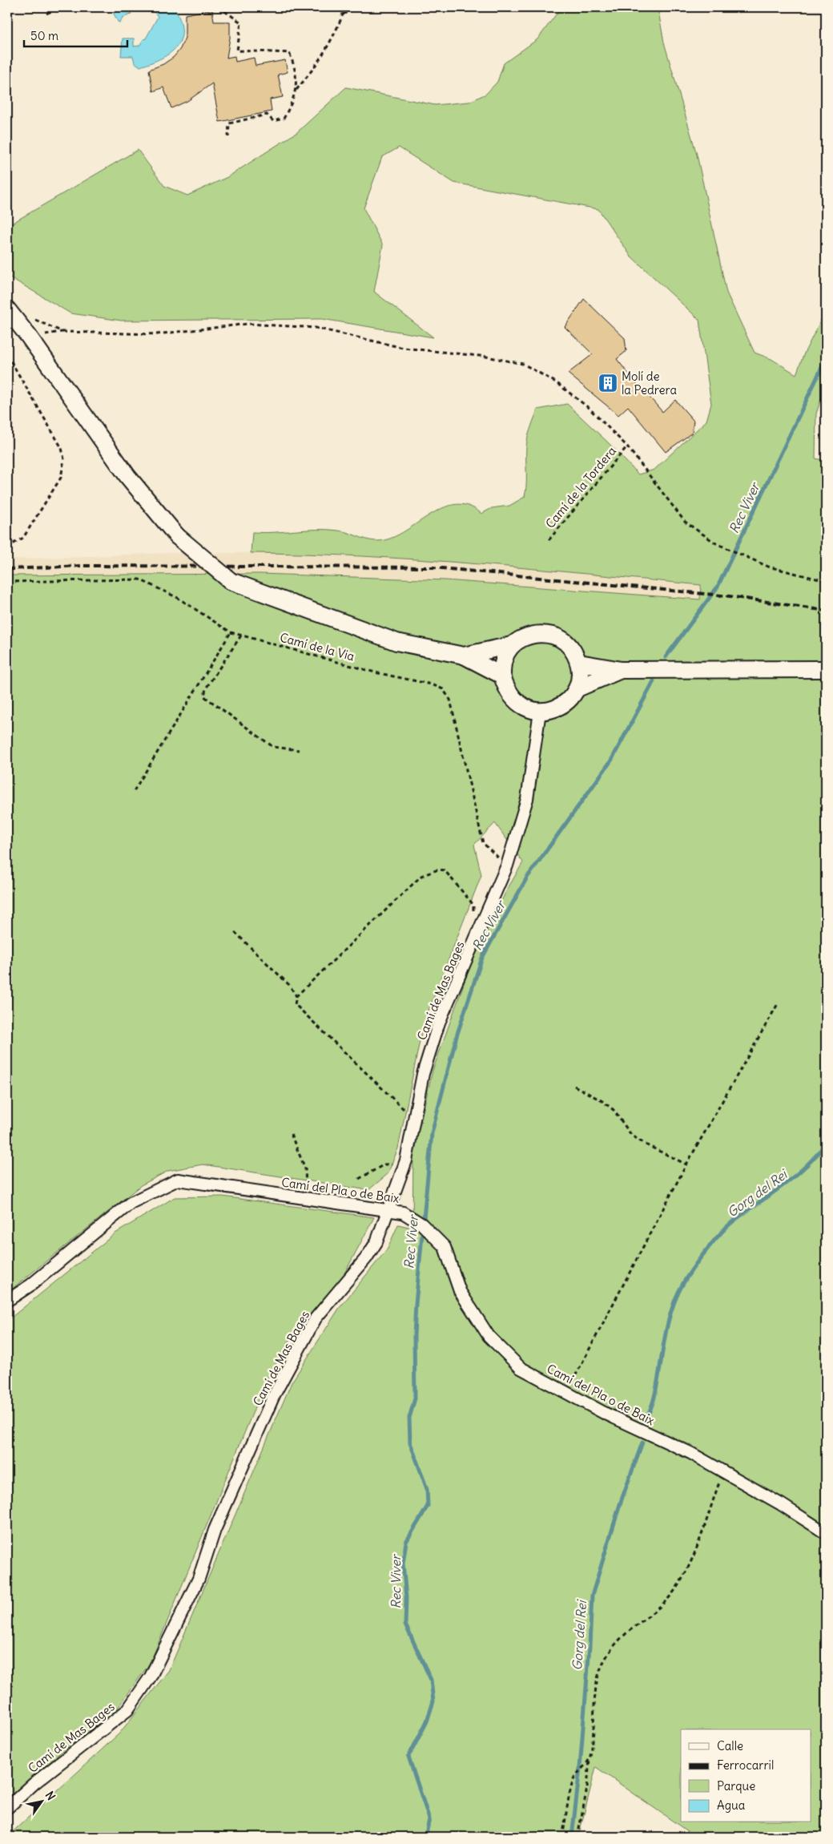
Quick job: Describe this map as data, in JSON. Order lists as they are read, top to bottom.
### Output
{
  "streets": {
    "street": ["Camí de Mas Bages", "Camí del Pla o de Baix"],
    "path": ["Camí de la Tordera", "Camí de la Via"]
  },
  "crossings": [
    ["Camí de la Via", "Camí de Mas Bages"],
    ["Camí de Mas Bages", "Camí del Pla o de Baix"]
  ],
  "water": ["Rec Viver", "Gorg del Rei"],
  "places": {
    "building": ["Molí de la Pedrera"]
  },
  "legend": [
    "Calle",
    "Ferrocarril",
    "Parque",
    "Agua"
  ],
  "scale_bar": "50 m",
  "north": "top right"
}
